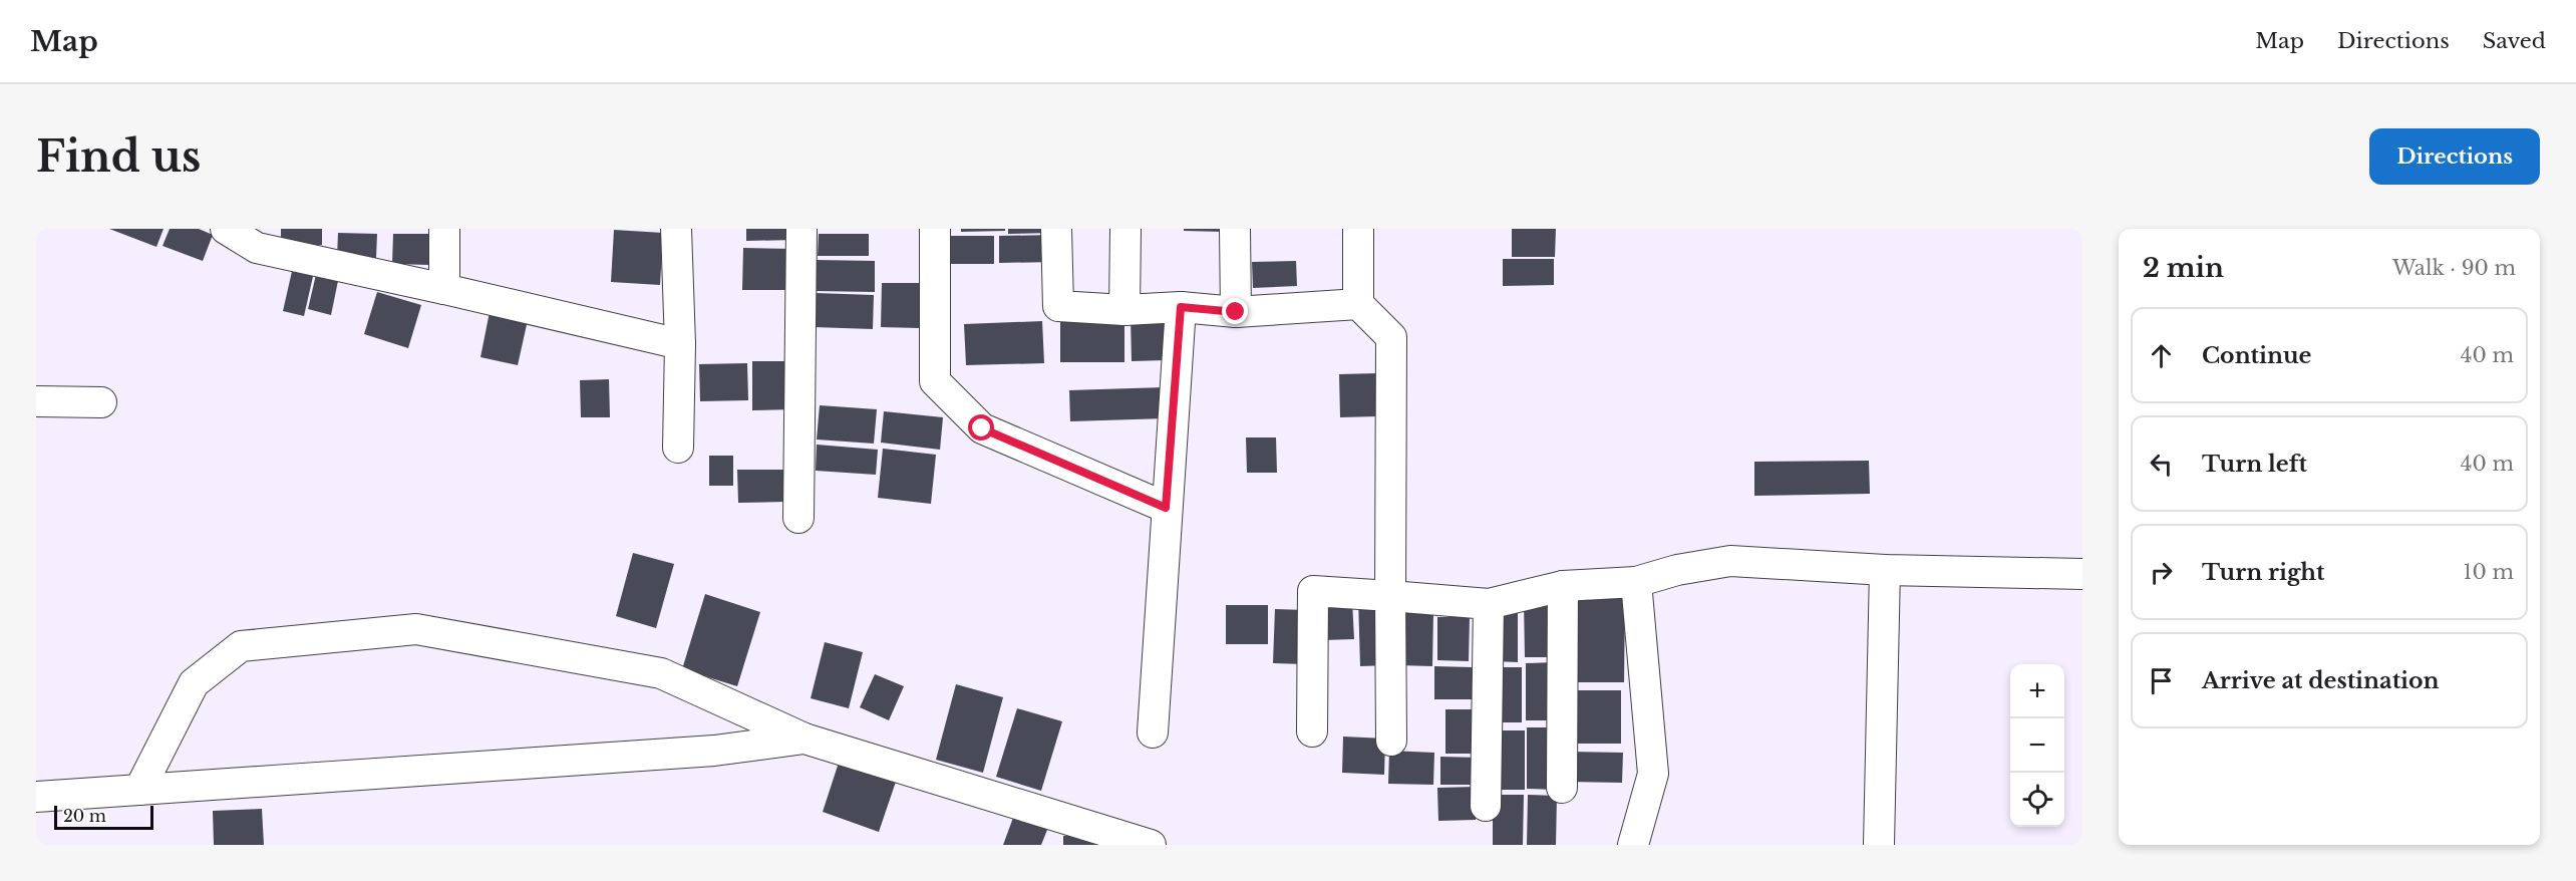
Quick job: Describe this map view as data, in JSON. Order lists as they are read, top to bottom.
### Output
{
  "scale_bar": "20 m",
  "page": {
    "header": "Map",
    "nav": ["Map", "Directions", "Saved"],
    "buttons": "Directions",
    "title": "Find us",
    "heading": ["2 min", "Walk · 90 m"],
    "list": [
      ["Continue", "40 m"],
      ["Turn left", "40 m"],
      ["Turn right", "10 m"],
      "Arrive at destination"
    ],
    "map_buttons": ["+", "−"],
    "scale": "20 m"
  }
}
